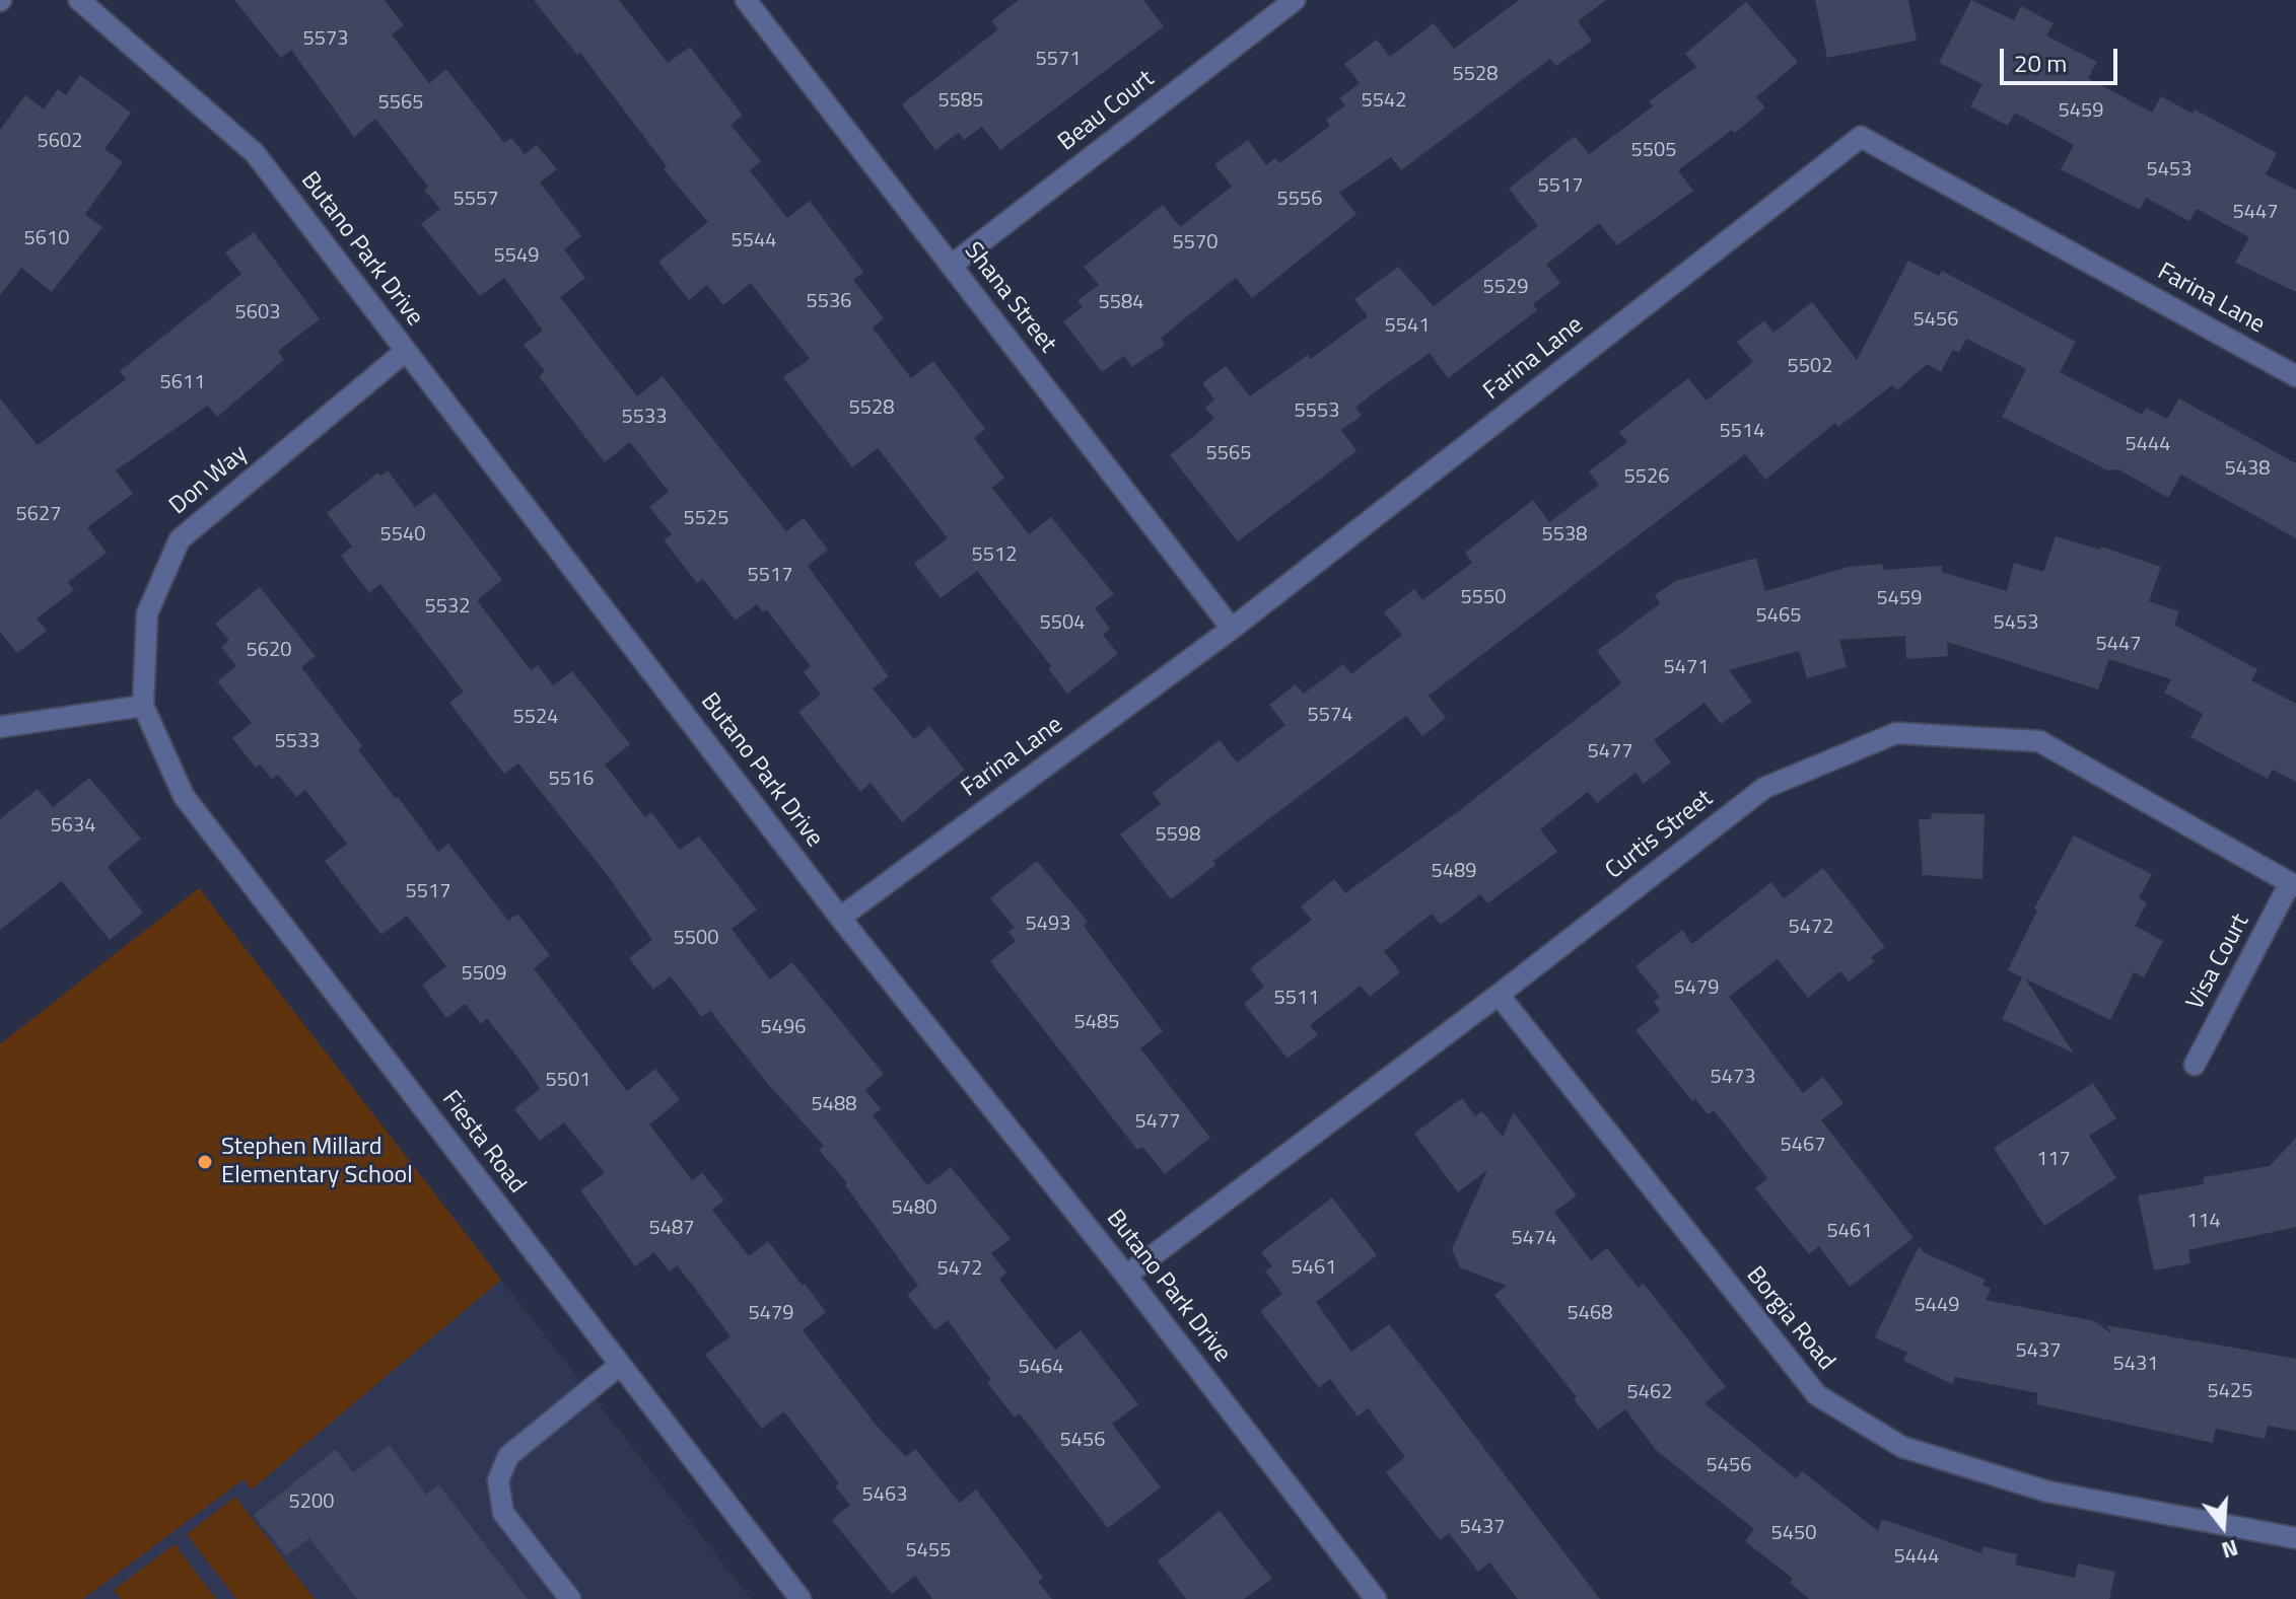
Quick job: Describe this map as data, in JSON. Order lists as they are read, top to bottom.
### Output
{
  "streets": {
    "street": [
      "Beau Court",
      "Butano Park Drive",
      "Shana Street",
      "Farina Lane",
      "Don Way",
      "Curtis Street",
      "Visa Court",
      "Fiesta Road",
      "Borgia Road"
    ]
  },
  "crossings": [
    ["Beau Court", "Shana Street"],
    ["Butano Park Drive", "Farina Lane"],
    ["Butano Park Drive", "Don Way"],
    ["Butano Park Drive", "Curtis Street"],
    ["Shana Street", "Farina Lane"],
    ["Don Way", "Fiesta Road"],
    ["Curtis Street", "Visa Court"],
    ["Curtis Street", "Borgia Road"]
  ],
  "places": ["Stephen Millard Elementary School"],
  "house_numbers": [
    "5573",
    "5571",
    "5528",
    "5585",
    "5542",
    "5565",
    "5459",
    "5602",
    "5505",
    "5453",
    "5517",
    "5557",
    "5556",
    "5447",
    "5610",
    "5544",
    "5570",
    "5549",
    "5529",
    "5536",
    "5584",
    "5603",
    "5456",
    "5541",
    "5502",
    "5611",
    "5528",
    "5553",
    "5533",
    "5514",
    "5444",
    "5565",
    "5438",
    "5526",
    "5627",
    "5525",
    "5540",
    "5538",
    "5512",
    "5517",
    "5550",
    "5459",
    "5532",
    "5465",
    "5504",
    "5453",
    "5447",
    "5620",
    "5471",
    "5574",
    "5524",
    "5533",
    "5477",
    "5516",
    "5634",
    "5598",
    "5489",
    "5517",
    "5493",
    "5472",
    "5500",
    "5509",
    "5479",
    "5511",
    "5485",
    "5496",
    "5473",
    "5501",
    "5488",
    "5477",
    "5467",
    "117",
    "5480",
    "114",
    "5487",
    "5461",
    "5474",
    "5461",
    "5472",
    "5449",
    "5479",
    "5468",
    "5437",
    "5431",
    "5464",
    "5425",
    "5462",
    "5456",
    "5456",
    "5463",
    "5200",
    "5437",
    "5450",
    "5455",
    "5444"
  ],
  "scale_bar": "20 m",
  "north": "bottom"
}
